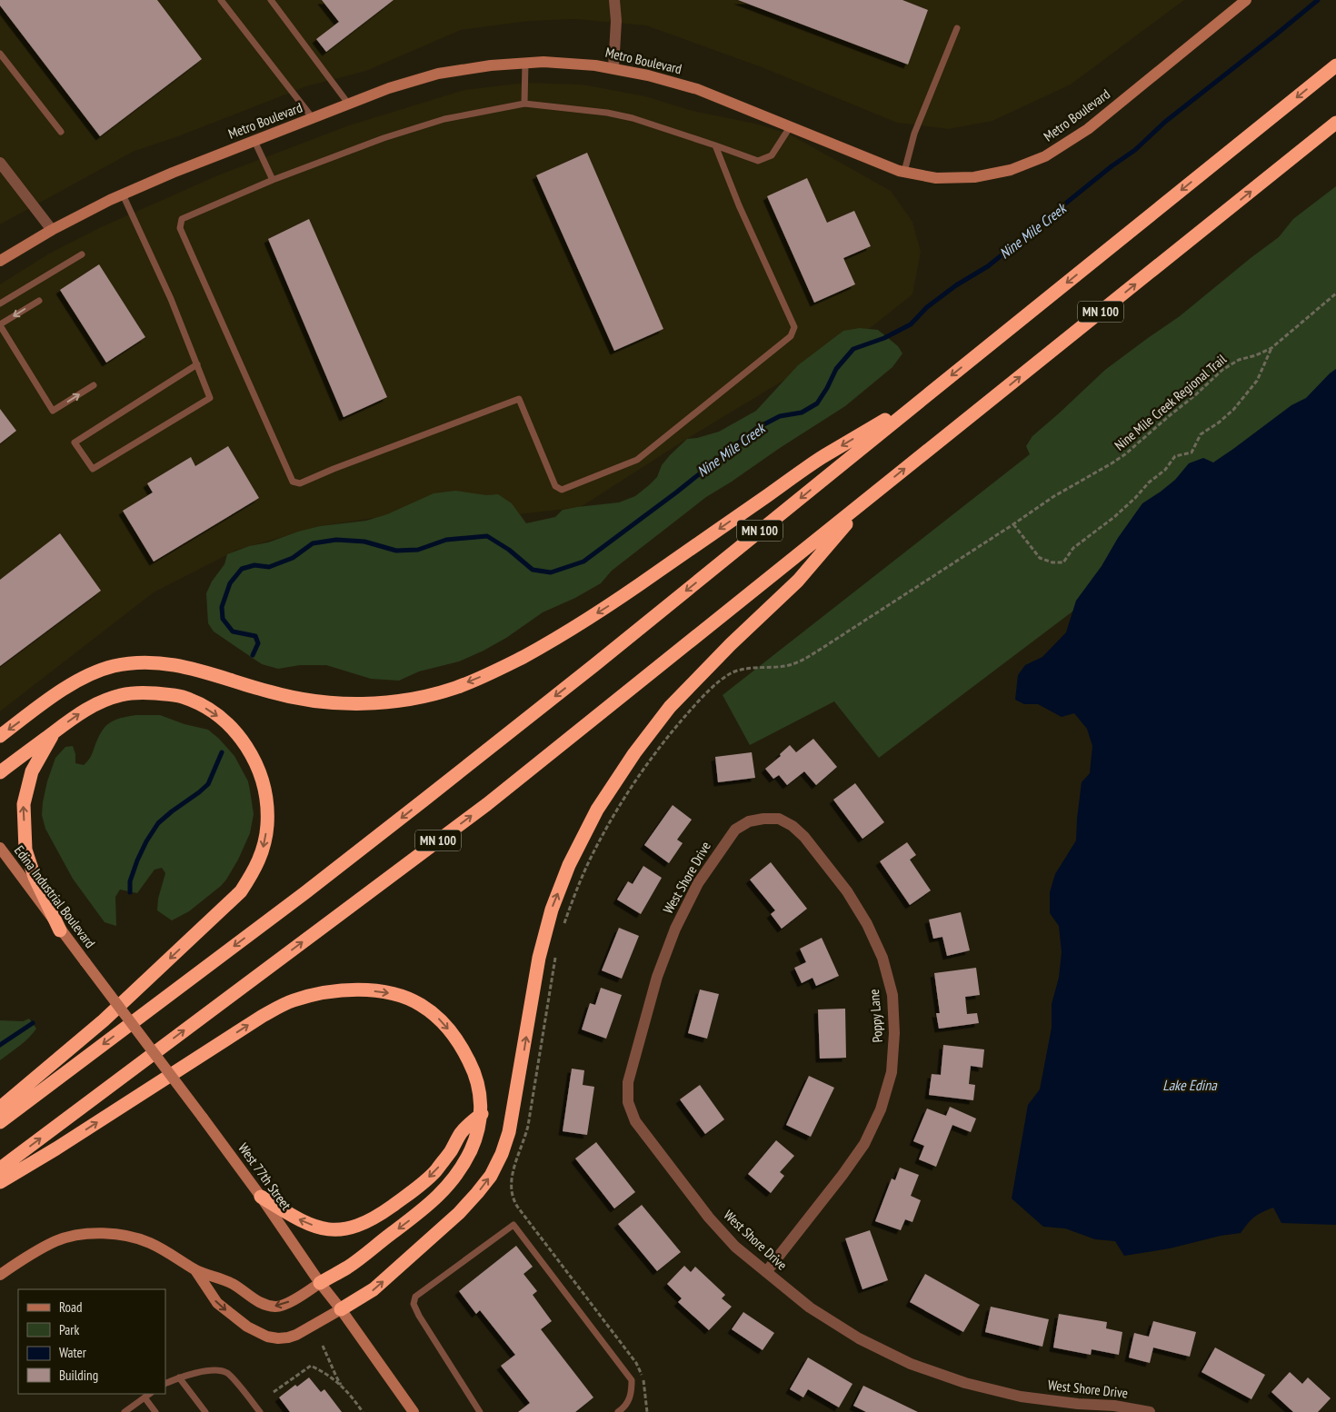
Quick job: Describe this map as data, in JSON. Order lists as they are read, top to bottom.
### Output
{
  "streets": {
    "highway": ["MN 100"],
    "street": [
      "Metro Boulevard",
      "West Shore Drive",
      "Edina Industrial Boulevard",
      "Poppy Lane",
      "West 77th Street"
    ],
    "path": ["Nine Mile Creek Regional Trail"]
  },
  "crossings": [
    ["West Shore Drive", "Poppy Lane"],
    ["Edina Industrial Boulevard", "West 77th Street"]
  ],
  "water": ["Nine Mile Creek", "Lake Edina"],
  "legend": [
    "Road",
    "Park",
    "Water",
    "Building"
  ]
}
